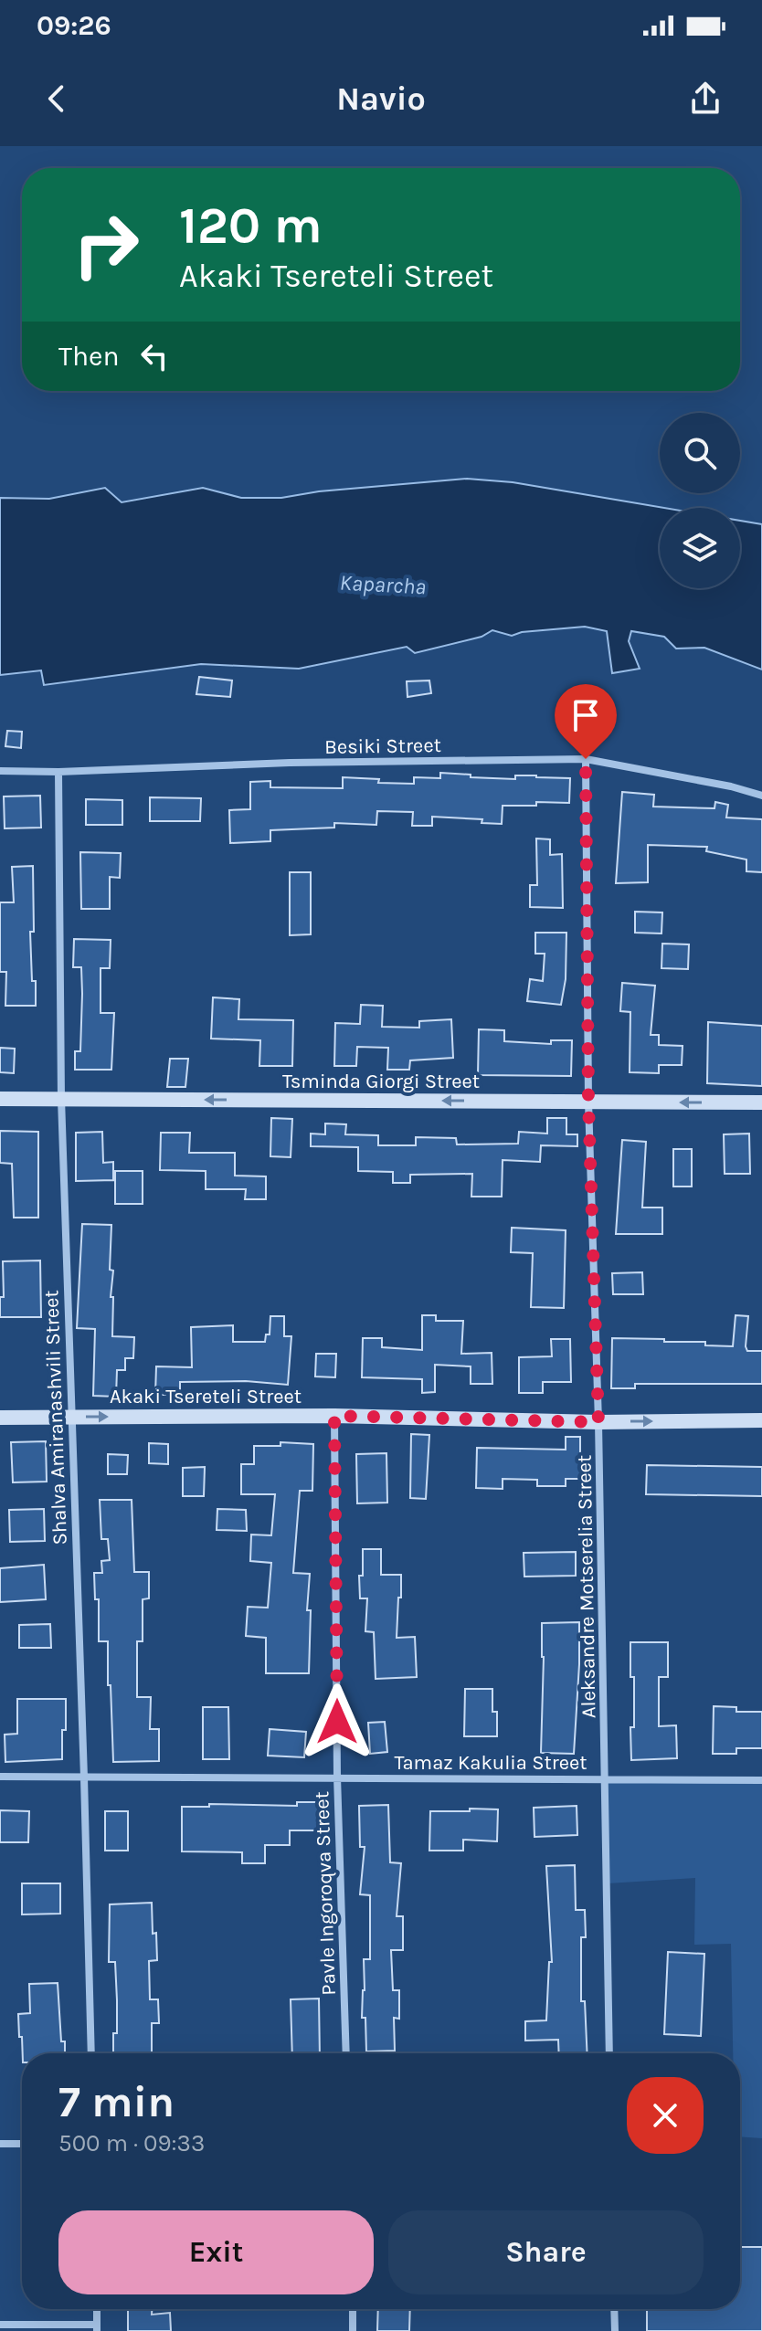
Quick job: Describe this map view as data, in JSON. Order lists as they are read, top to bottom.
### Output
{
  "streets": {
    "main road": ["Tsminda Giorgi Street", "Akaki Tsereteli Street"],
    "street": [
      "Besiki Street",
      "Shalva Amiranashvili Street",
      "Aleksandre Motserelia Street",
      "Tamaz Kakulia Street",
      "Pavle Ingoroqva Street"
    ]
  },
  "crossings": [
    ["Besiki Street", "Shalva Amiranashvili Street"],
    ["Besiki Street", "Aleksandre Motserelia Street"],
    ["Tsminda Giorgi Street", "Shalva Amiranashvili Street"],
    ["Tsminda Giorgi Street", "Aleksandre Motserelia Street"],
    ["Akaki Tsereteli Street", "Shalva Amiranashvili Street"],
    ["Akaki Tsereteli Street", "Aleksandre Motserelia Street"],
    ["Akaki Tsereteli Street", "Pavle Ingoroqva Street"],
    ["Shalva Amiranashvili Street", "Tamaz Kakulia Street"],
    ["Aleksandre Motserelia Street", "Tamaz Kakulia Street"],
    ["Tamaz Kakulia Street", "Pavle Ingoroqva Street"]
  ],
  "one_way": ["Tsminda Giorgi Street", "Akaki Tsereteli Street"],
  "water": ["Kaparcha"],
  "page": {
    "status": "09:26",
    "header": "Navio",
    "turn": ["120 m", "Akaki Tsereteli Street"],
    "then": "Then",
    "heading": ["7 min", "500 m · 09:33"],
    "buttons": ["Exit", "Share"]
  }
}
